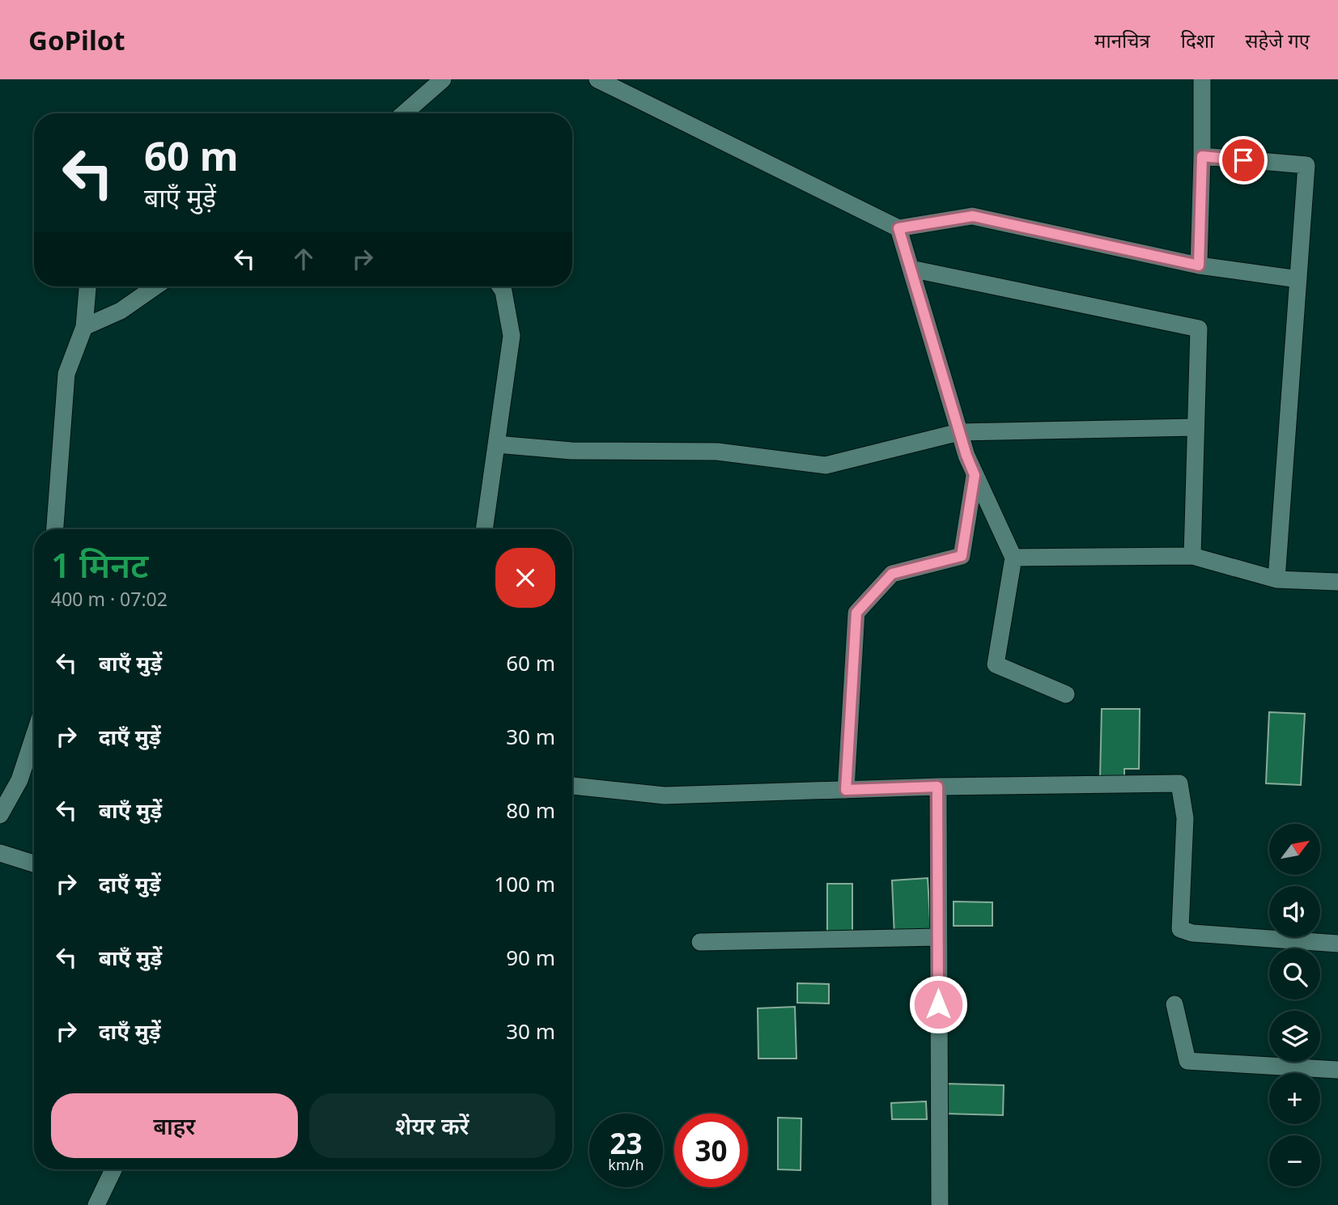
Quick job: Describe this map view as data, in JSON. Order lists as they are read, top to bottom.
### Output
{
  "north": "top right",
  "page": {
    "header": "GoPilot",
    "nav": ["मानचित्र", "दिशा", "सहेजे गए"],
    "turn": ["60 m", "बाएँ मुड़ें"],
    "heading": ["1 मिनट", "400 m · 07:02"],
    "list": [
      {
        "name": "बाएँ मुड़ें",
        "value": "60 m"
      },
      {
        "name": "दाएँ मुड़ें",
        "value": "30 m"
      },
      {
        "name": "बाएँ मुड़ें",
        "value": "80 m"
      },
      {
        "name": "दाएँ मुड़ें",
        "value": "100 m"
      },
      {
        "name": "बाएँ मुड़ें",
        "value": "90 m"
      },
      {
        "name": "दाएँ मुड़ें",
        "value": "30 m"
      }
    ],
    "map_buttons": ["+", "−"],
    "buttons": ["बाहर", "शेयर करें"],
    "speed": "23 km/h",
    "limit": "30"
  }
}
